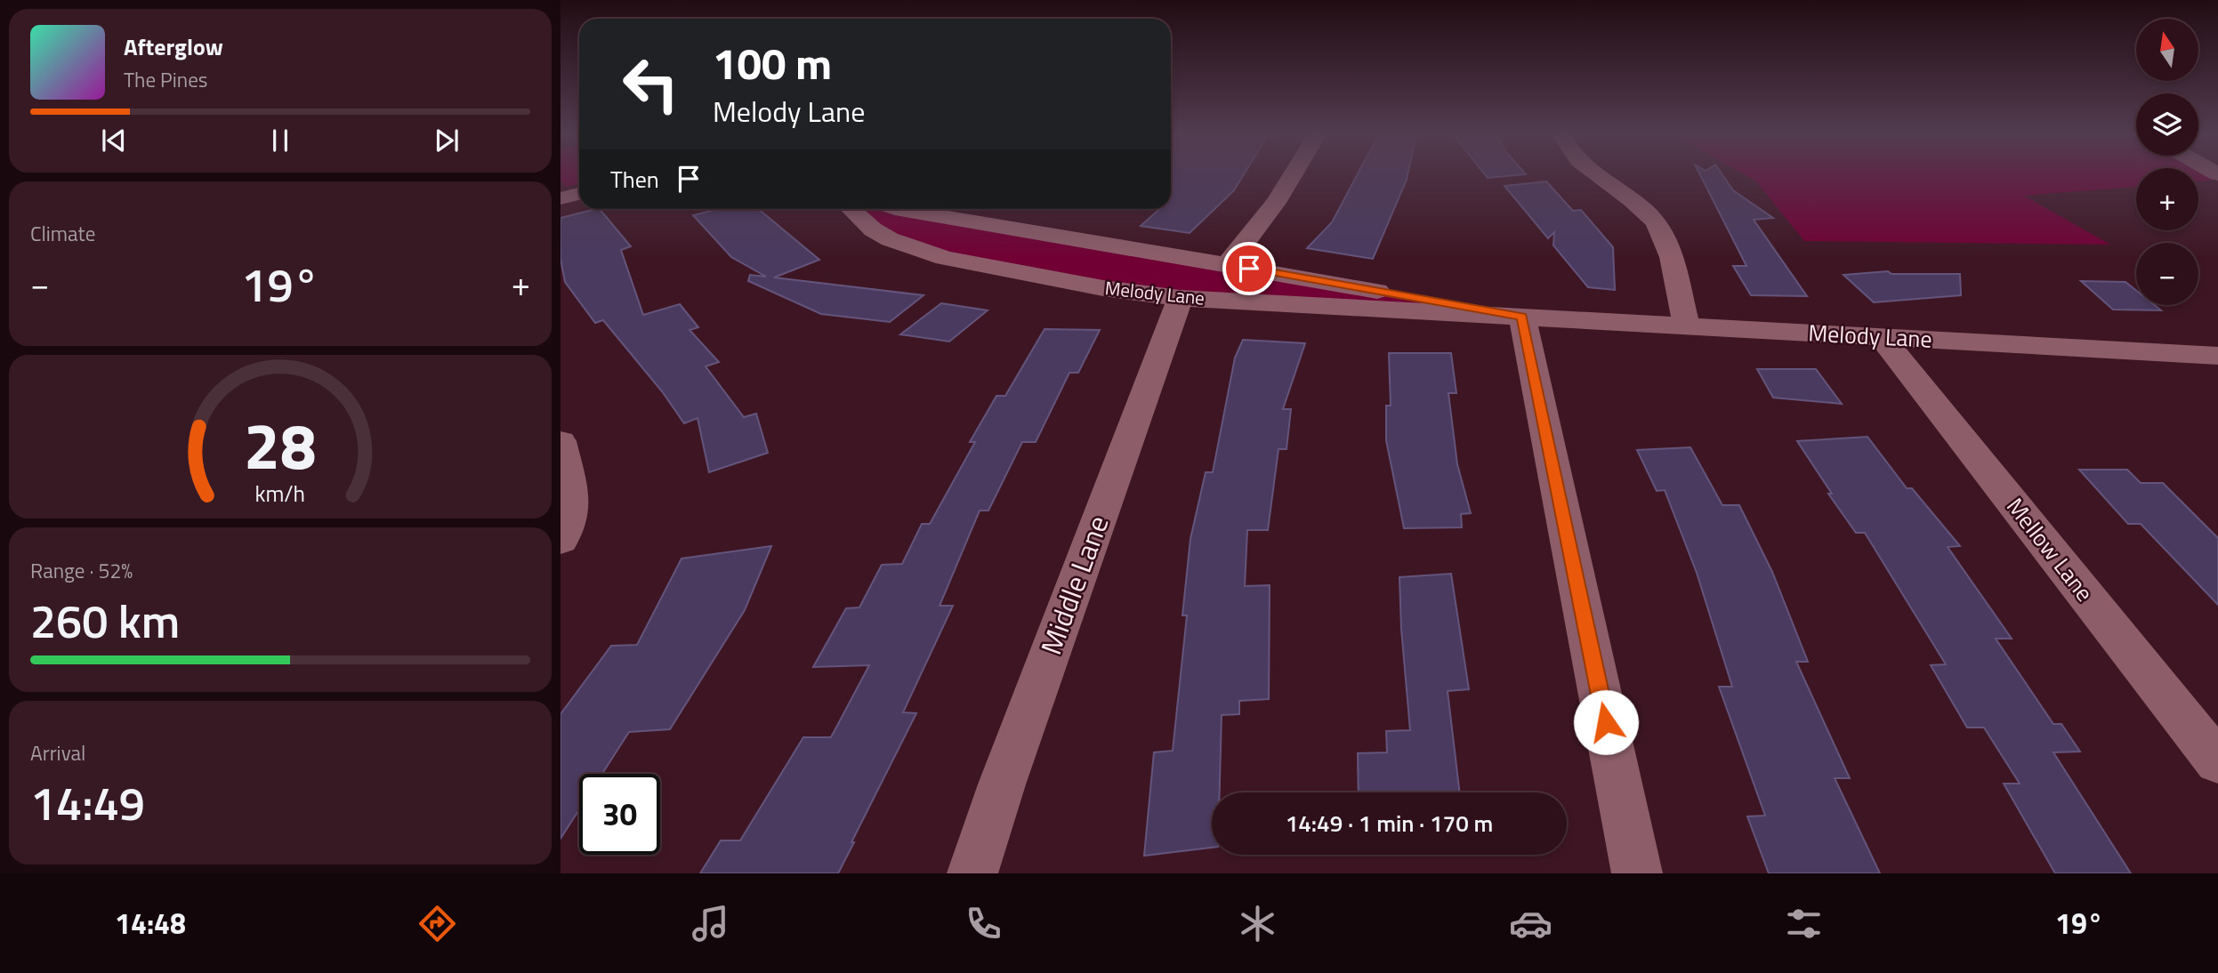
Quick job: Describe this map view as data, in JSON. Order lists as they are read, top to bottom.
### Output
{
  "streets": {
    "street": ["Melody Lane", "Mellow Lane", "Middle Lane"]
  },
  "crossings": [
    ["Melody Lane", "Mellow Lane"],
    ["Melody Lane", "Middle Lane"]
  ],
  "north": "top",
  "page": {
    "map_buttons": ["+", "−"],
    "turn": ["100 m", "Melody Lane"],
    "song": ["Afterglow", "The Pines"],
    "then": "Then",
    "tile": [
      "Climate",
      ["Range · 52%", "260 km"],
      ["Arrival", "14:49"]
    ],
    "heat": ["−", "19°", "+"],
    "limit": "30",
    "trip": "14:49 · 1 min · 170 m",
    "tabs": ["14:48", "19°"],
    "gauge": ["28", "km/h"]
  }
}
